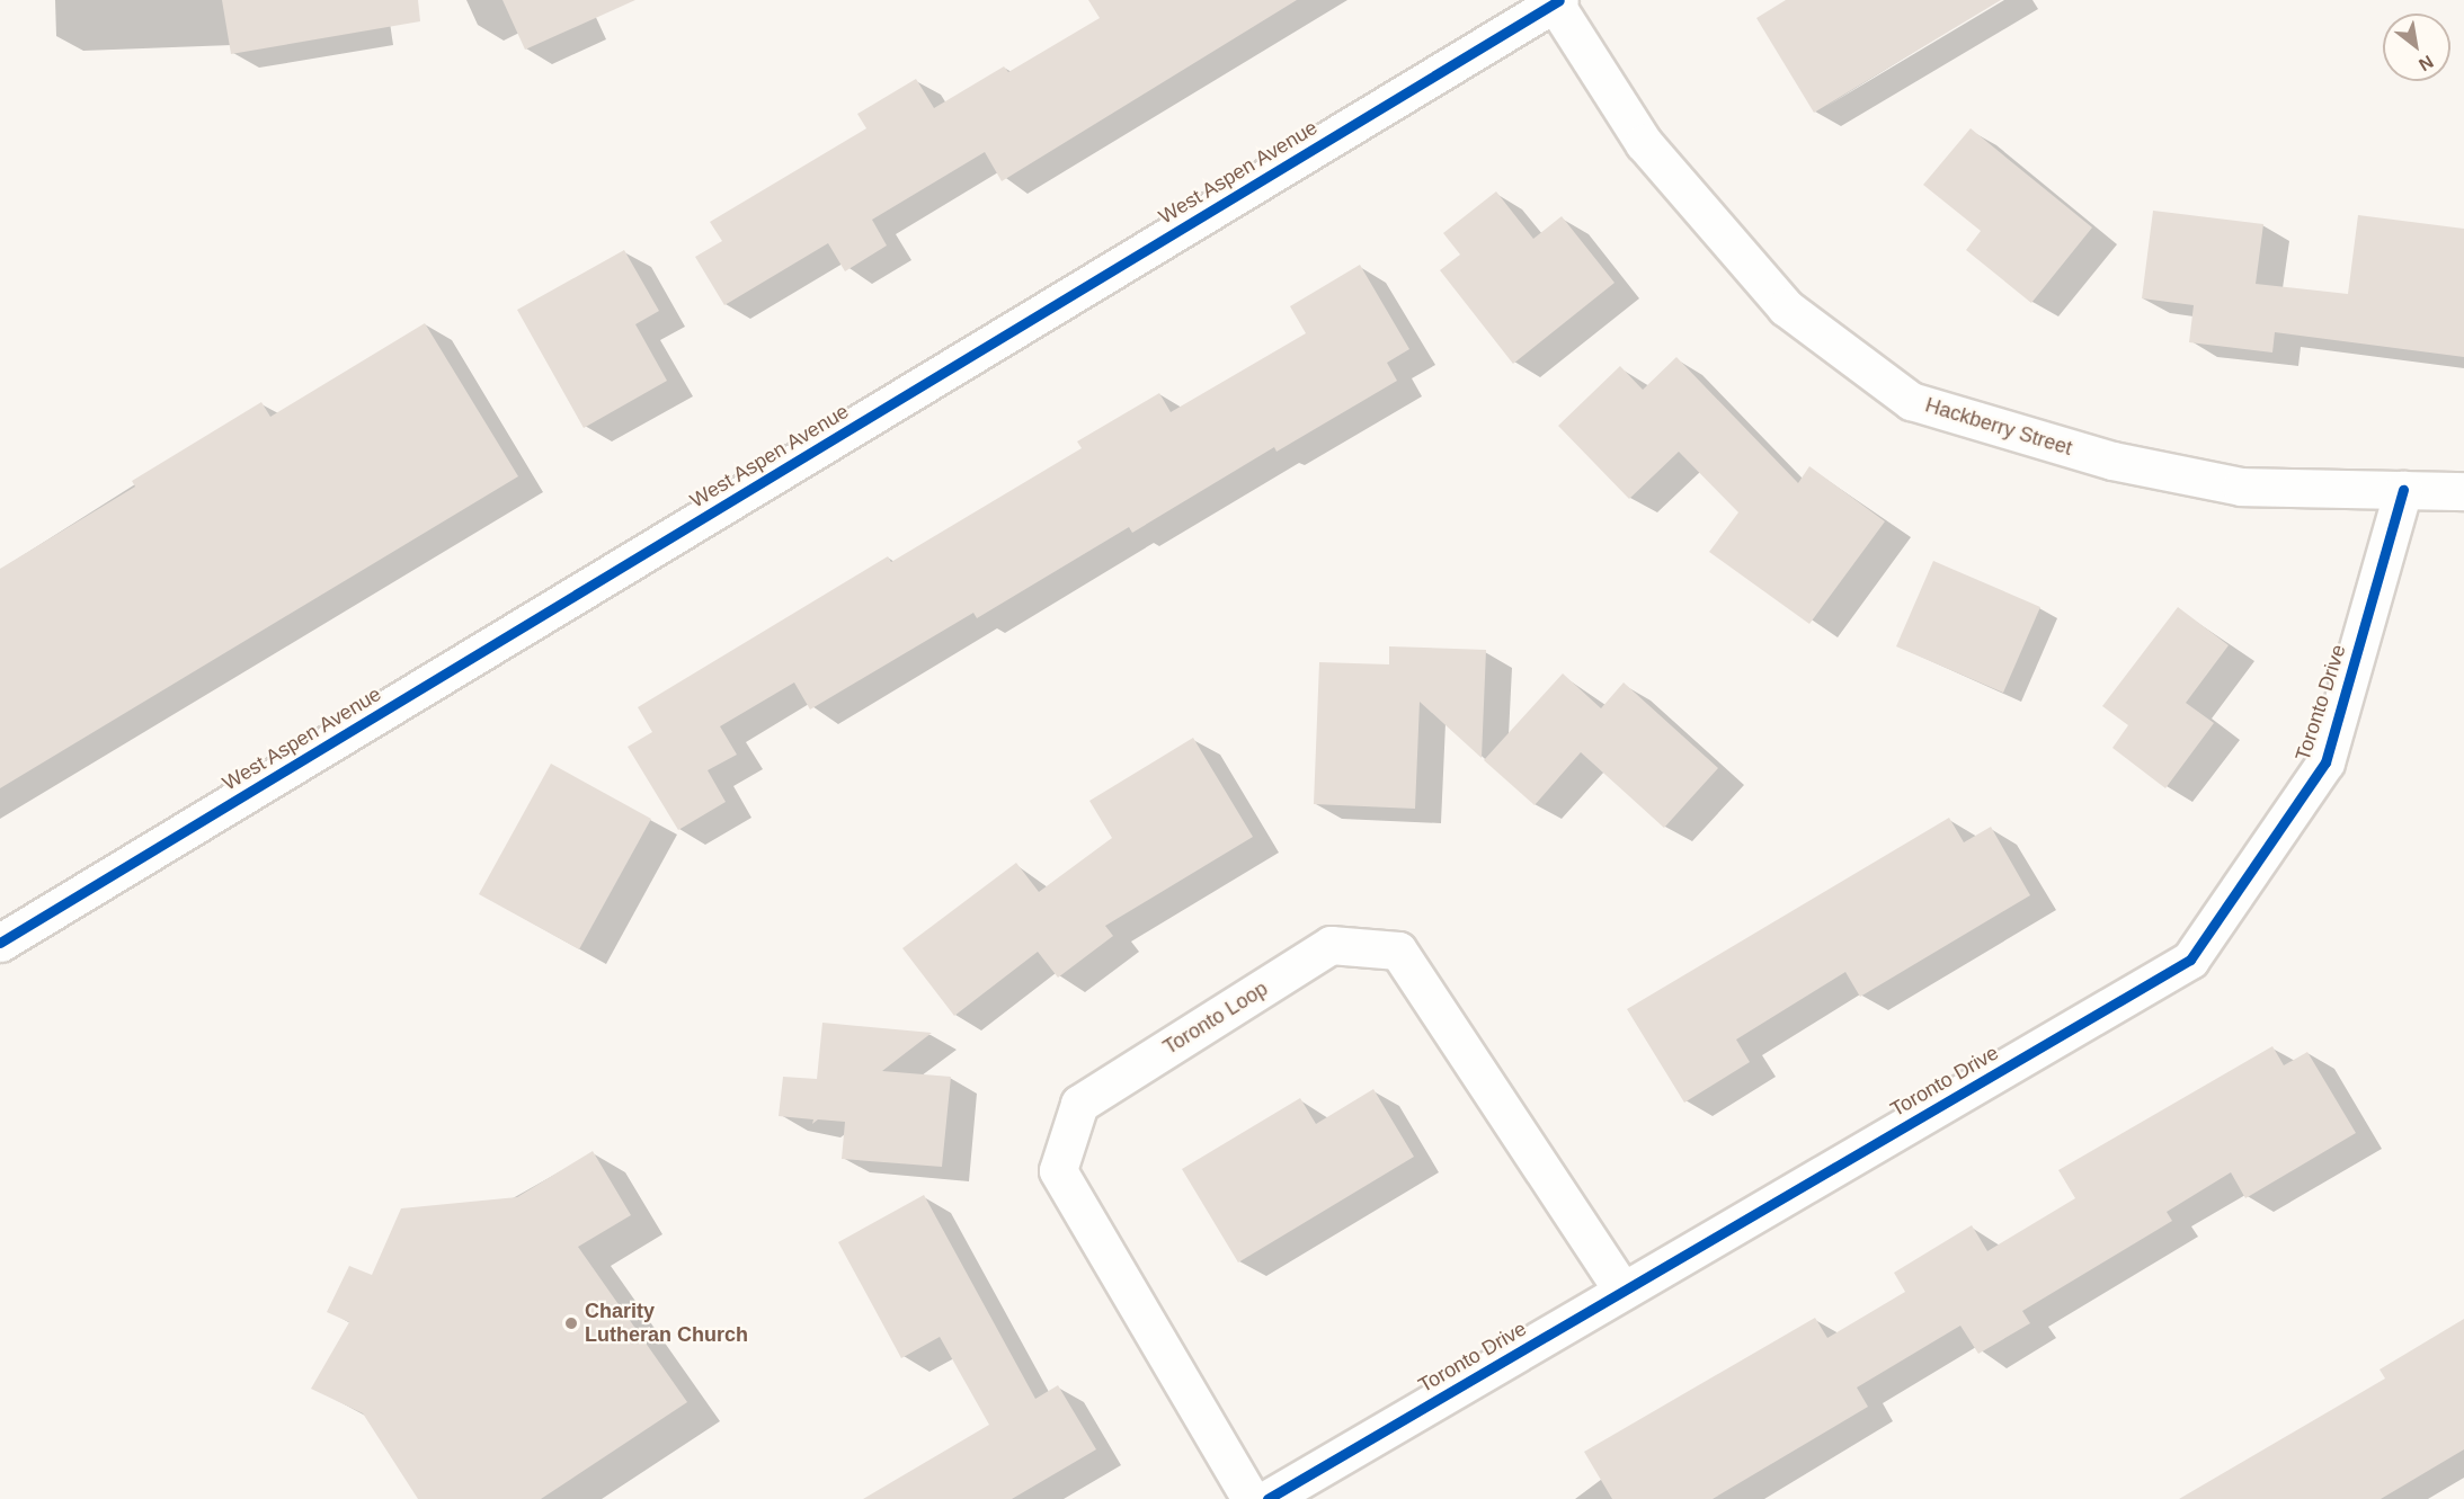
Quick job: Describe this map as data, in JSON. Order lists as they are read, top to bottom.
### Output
{
  "streets": {
    "street": [
      "West Aspen Avenue",
      "Hackberry Street",
      "Toronto Drive",
      "Toronto Loop"
    ]
  },
  "crossings": [
    ["West Aspen Avenue", "Hackberry Street"],
    ["Hackberry Street", "Toronto Drive"],
    ["Toronto Drive", "Toronto Loop"]
  ],
  "places": ["Charity Lutheran Church"],
  "north": "bottom right"
}
